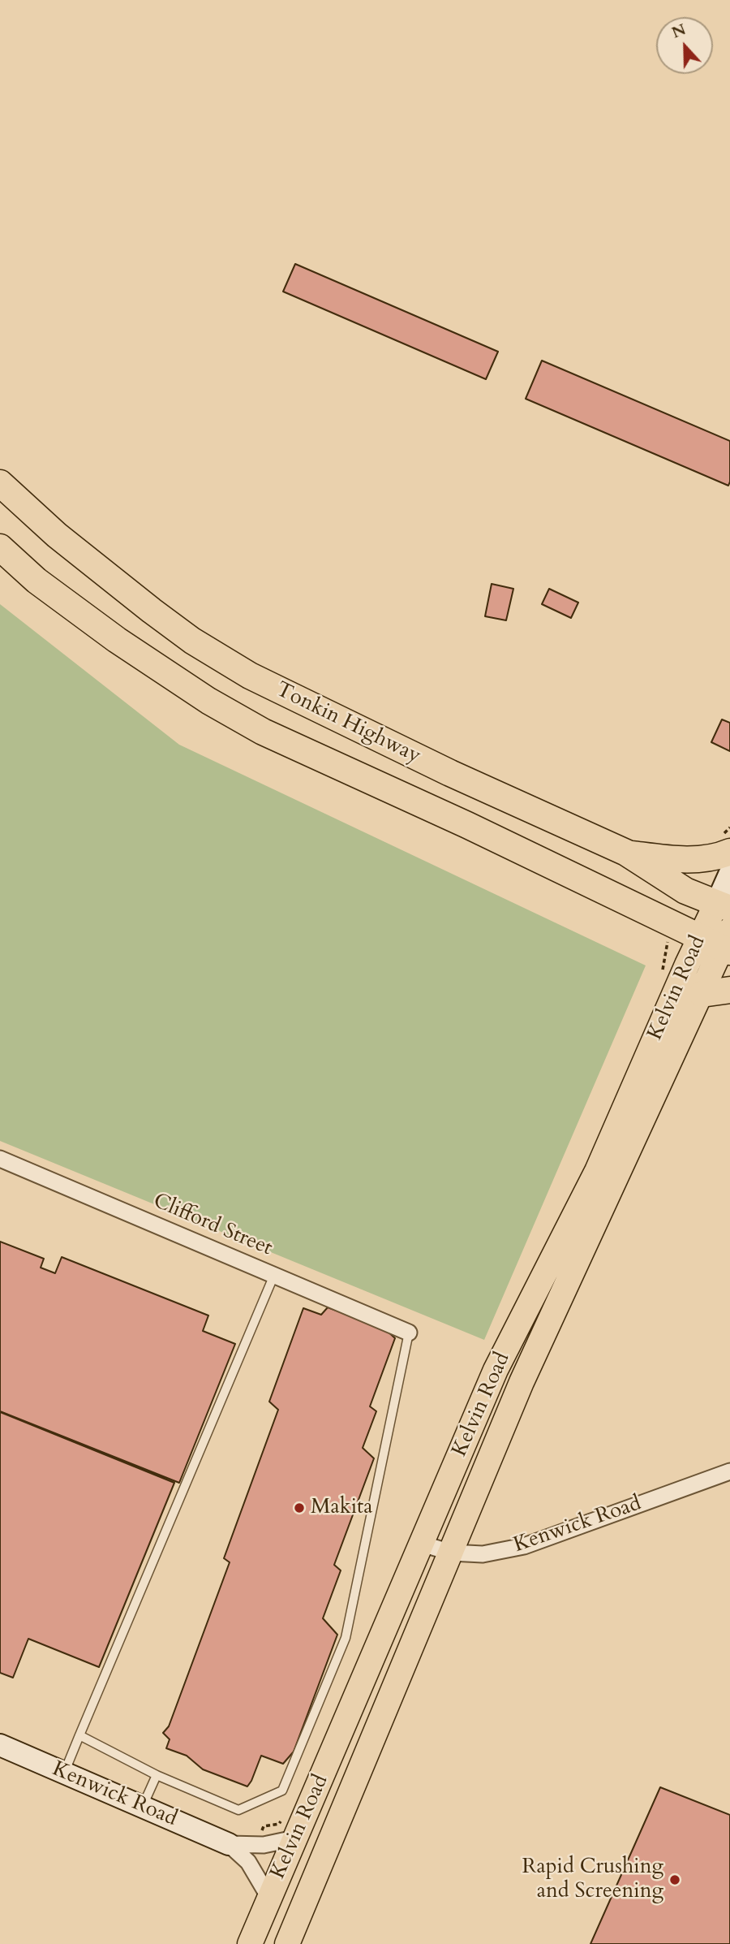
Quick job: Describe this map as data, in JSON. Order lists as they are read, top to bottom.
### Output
{
  "streets": {
    "highway": ["Tonkin Highway"],
    "main road": ["Kelvin Road", "Kenwick Road"],
    "street": ["Clifford Street"]
  },
  "crossings": [
    ["Tonkin Highway", "Kelvin Road"],
    ["Kelvin Road", "Kenwick Road"]
  ],
  "places": ["Makita", "Rapid Crushing and Screening"],
  "north": "top"
}
